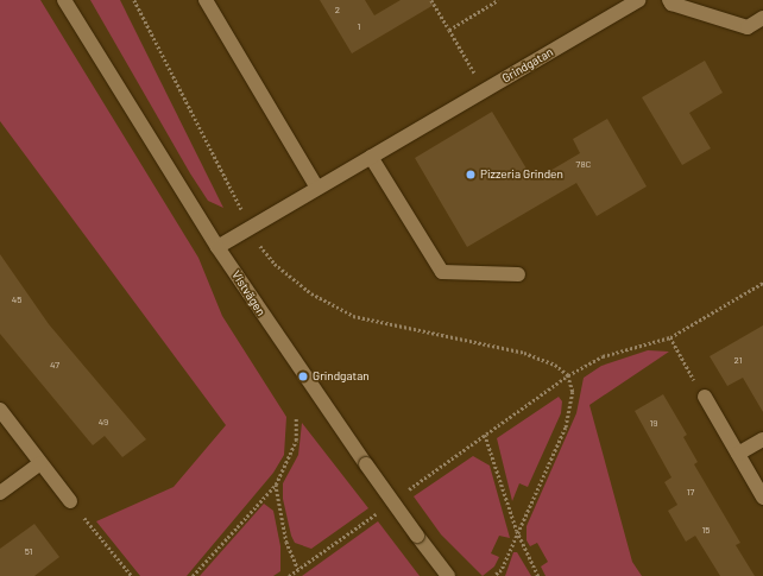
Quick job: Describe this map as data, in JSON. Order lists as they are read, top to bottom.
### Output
{
  "streets": {
    "street": ["Grindgatan", "Vistvägen"]
  },
  "crossings": [
    ["Grindgatan", "Vistvägen"]
  ],
  "places": ["Pizzeria Grinden", "Grindgatan"],
  "house_numbers": [
    "2",
    "1",
    "78C",
    "45",
    "21",
    "47",
    "49",
    "19",
    "17",
    "15",
    "51"
  ]
}
